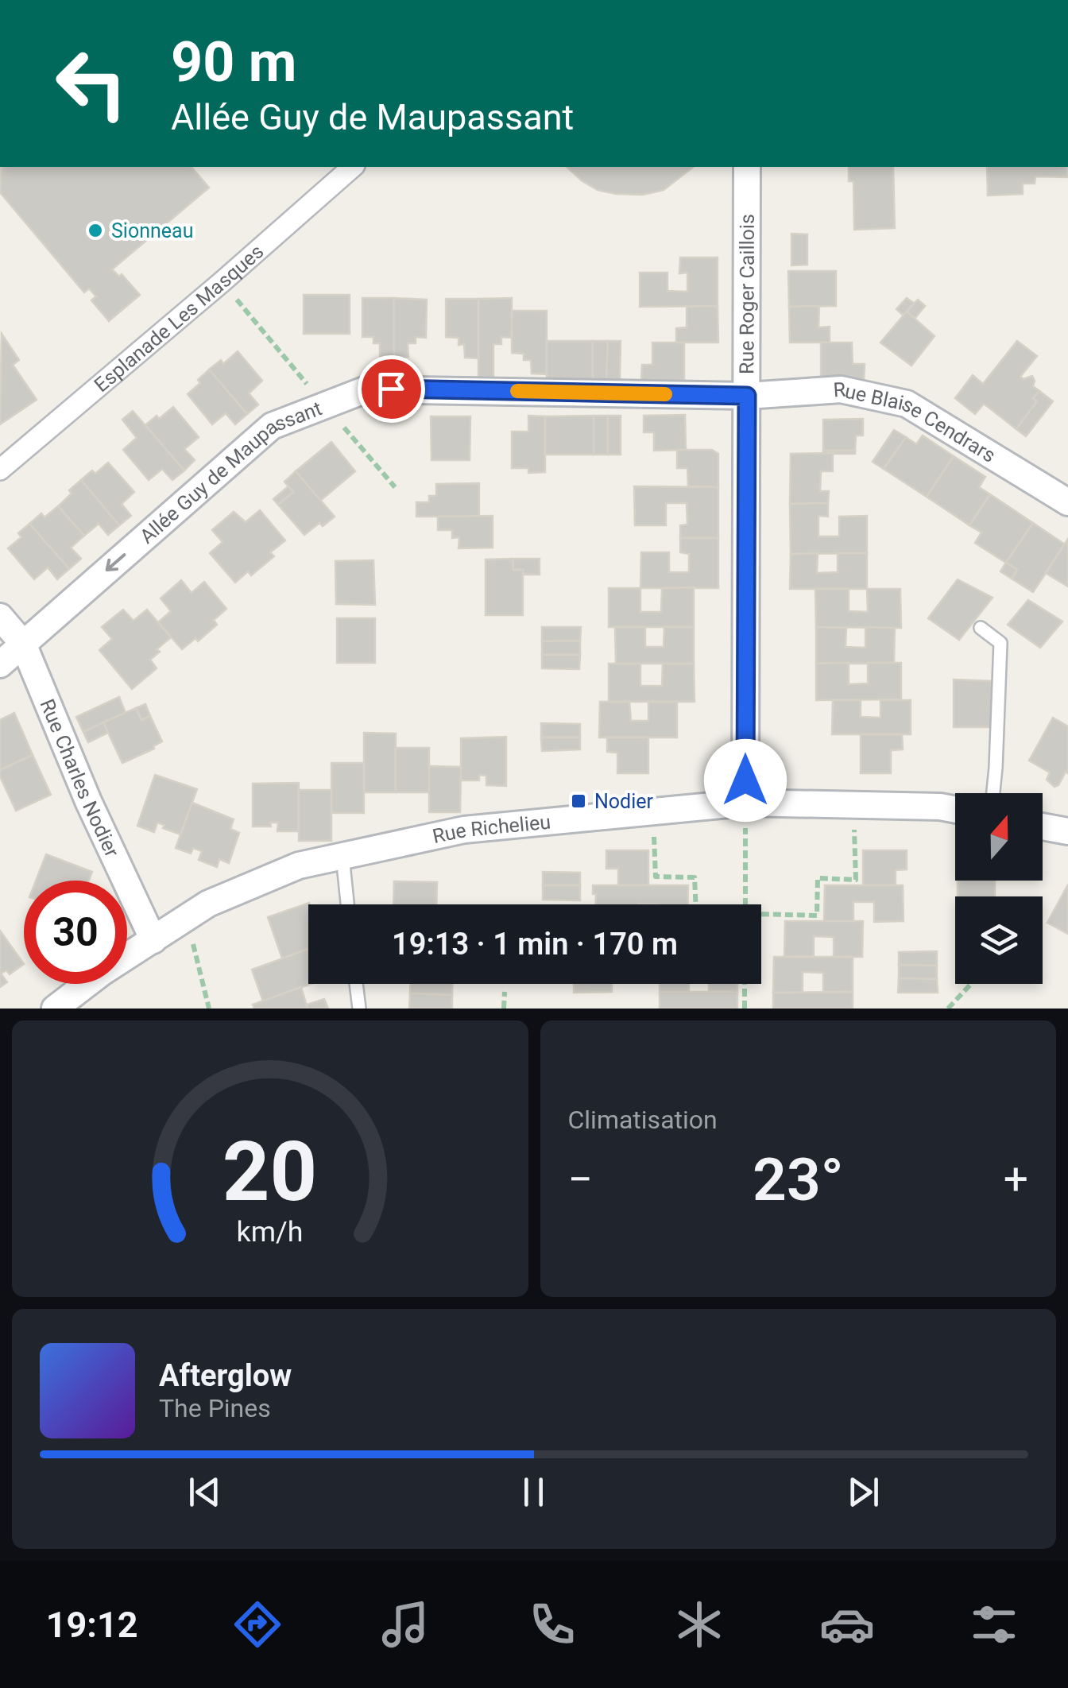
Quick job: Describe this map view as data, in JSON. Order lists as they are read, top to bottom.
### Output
{
  "streets": {
    "street": [
      "Rue Roger Caillois",
      "Esplanade Les Masques",
      "Rue Blaise Cendrars",
      "Allée Guy de Maupassant",
      "Rue Charles Nodier",
      "Rue Richelieu"
    ]
  },
  "crossings": [
    ["Rue Roger Caillois", "Rue Blaise Cendrars"],
    ["Rue Roger Caillois", "Allée Guy de Maupassant"],
    ["Rue Roger Caillois", "Rue Richelieu"],
    ["Rue Blaise Cendrars", "Allée Guy de Maupassant"],
    ["Allée Guy de Maupassant", "Rue Charles Nodier"],
    ["Rue Charles Nodier", "Rue Richelieu"]
  ],
  "one_way": ["Allée Guy de Maupassant"],
  "places": {
    "other": ["Sionneau"],
    "transit": ["Nodier"]
  },
  "north": "top",
  "page": {
    "turn": ["90 m", "Allée Guy de Maupassant"],
    "limit": "30",
    "trip": "19:13 · 1 min · 170 m",
    "tile": "Climatisation",
    "heat": ["−", "23°", "+"],
    "song": ["Afterglow", "The Pines"],
    "tabs": "19:12",
    "gauge": ["20", "km/h"]
  }
}
